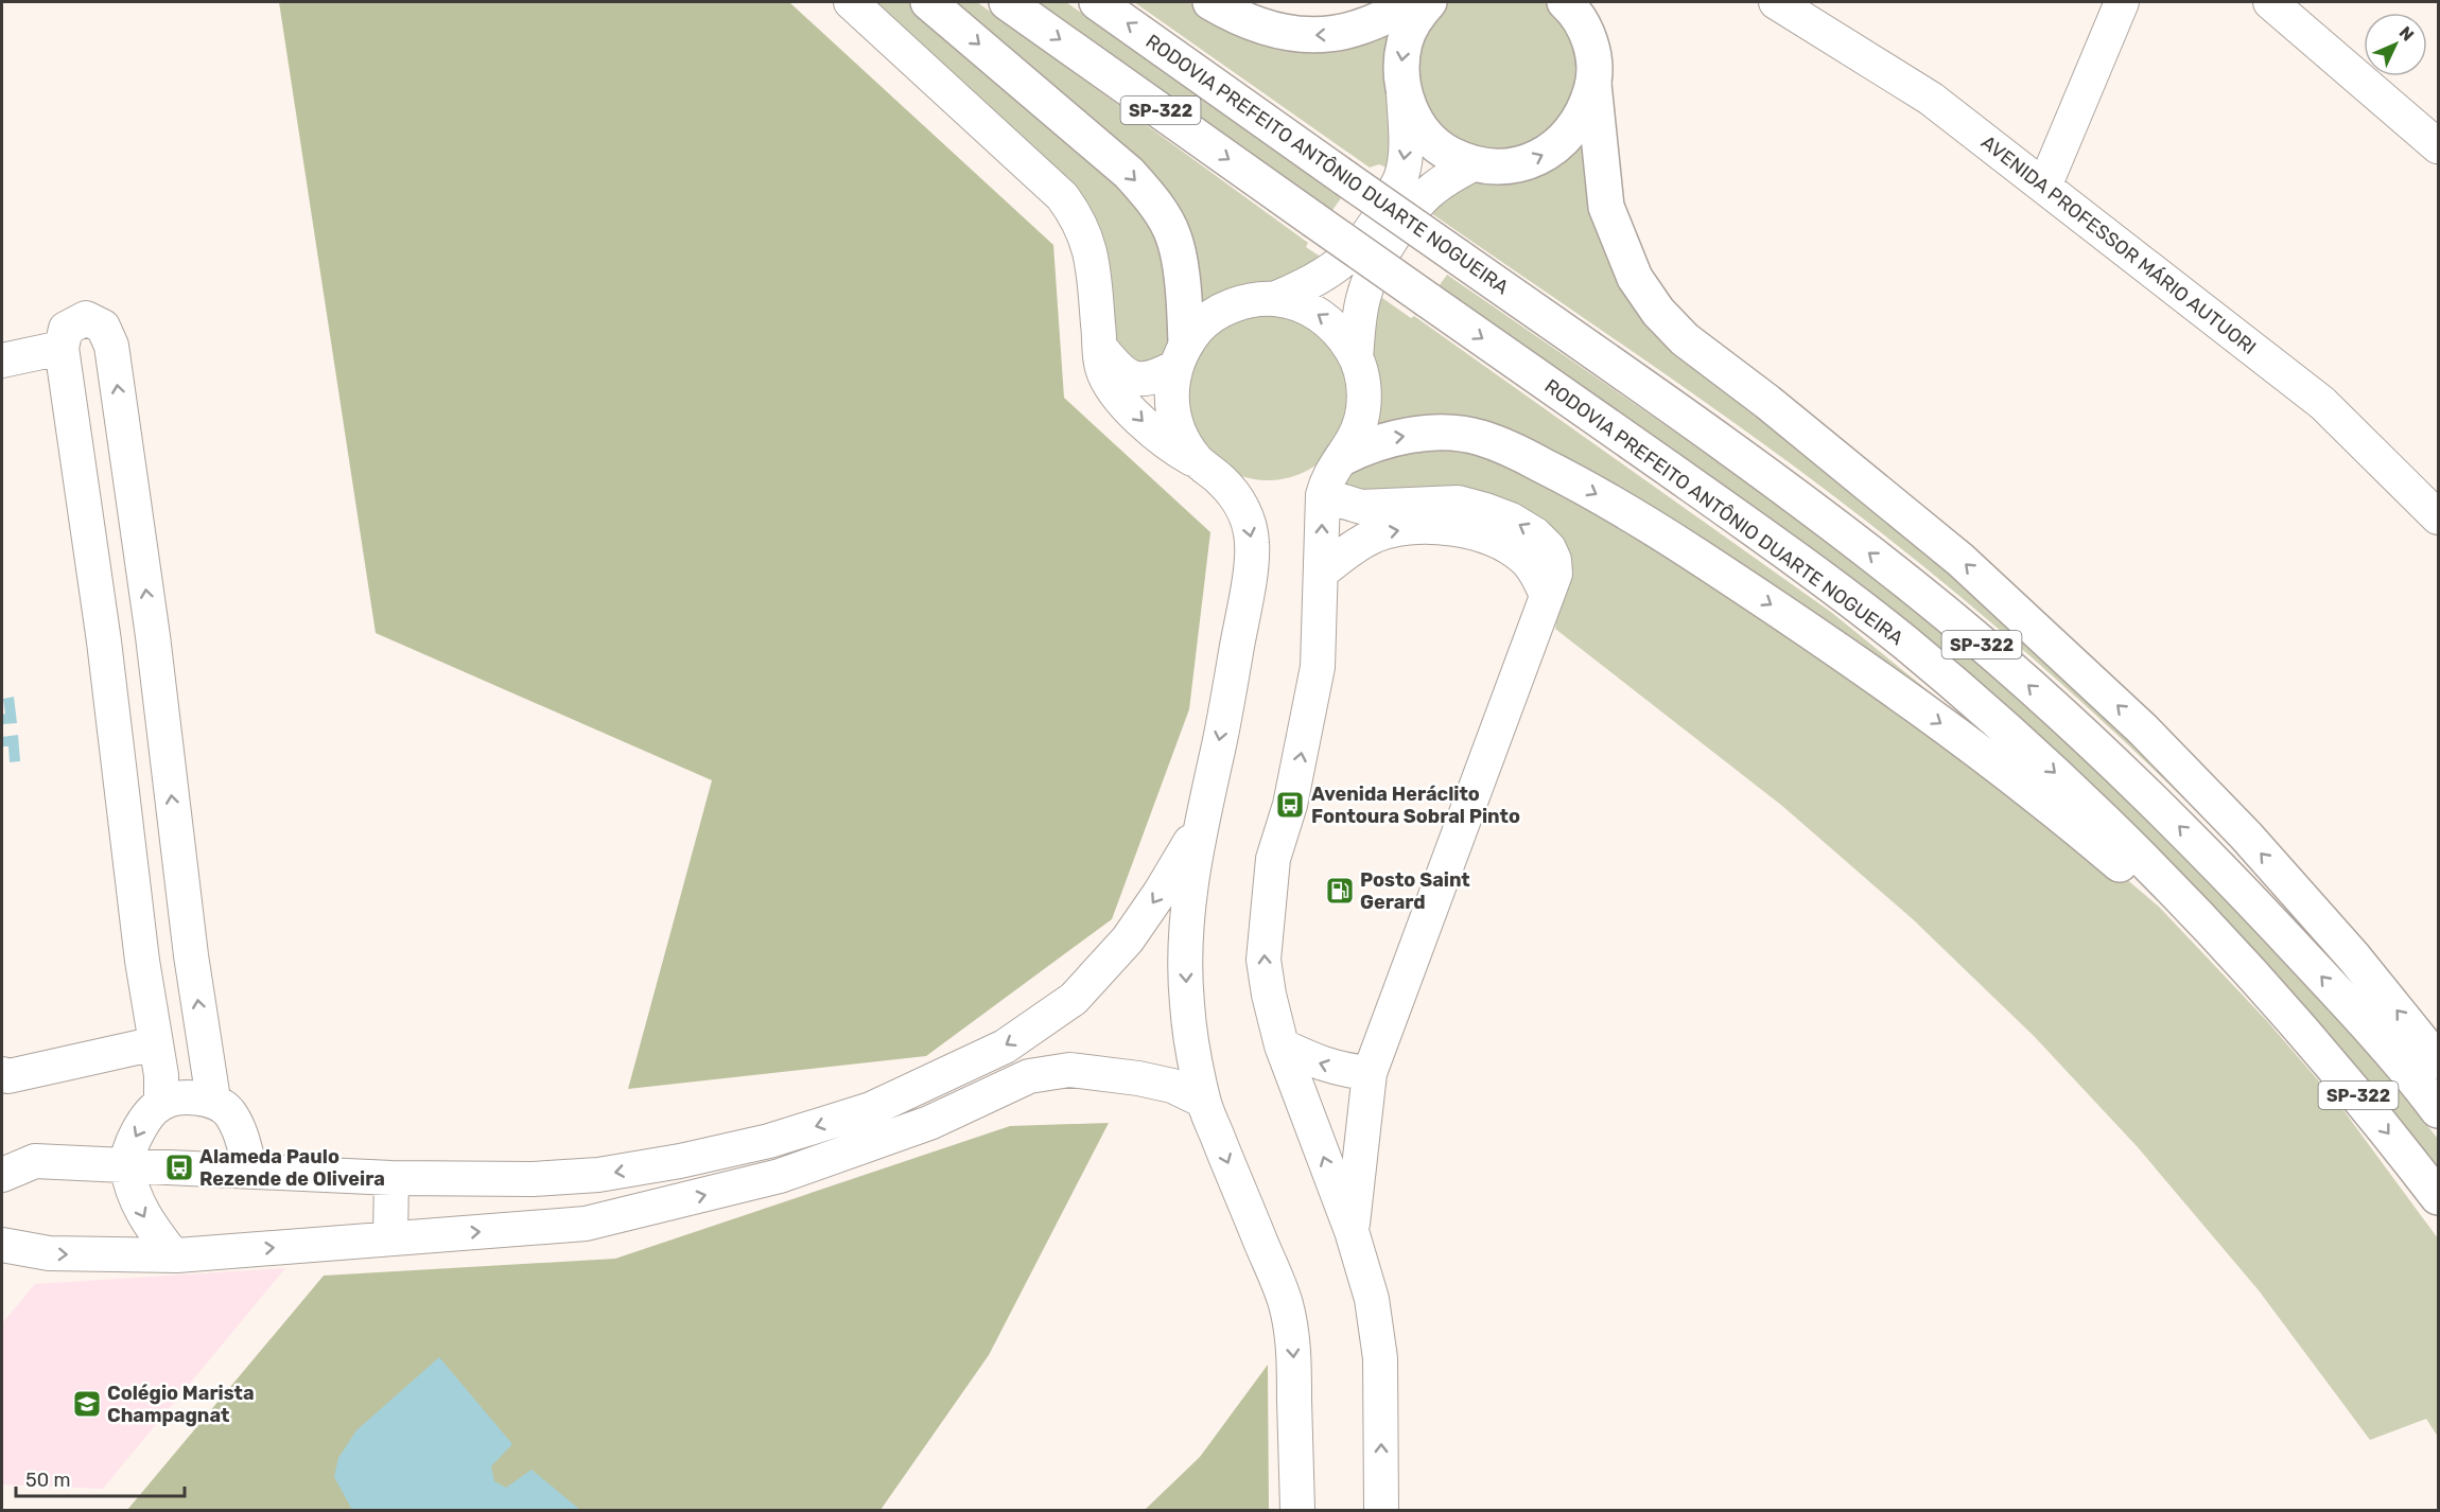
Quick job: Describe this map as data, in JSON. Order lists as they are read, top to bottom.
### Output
{
  "streets": {
    "main road": ["SP-322", "RODOVIA PREFEITO ANTÔNIO DUARTE NOGUEIRA"],
    "street": ["AVENIDA PROFESSOR MÁRIO AUTUORI"]
  },
  "places": {
    "bus stop": ["Avenida Heráclito Fontoura Sobral Pinto", "Alameda Paulo Rezende de Oliveira"],
    "fuel station": ["Posto Saint Gerard"],
    "school or university": ["Colégio Marista Champagnat"]
  },
  "scale_bar": "50 m",
  "north": "top right"
}
